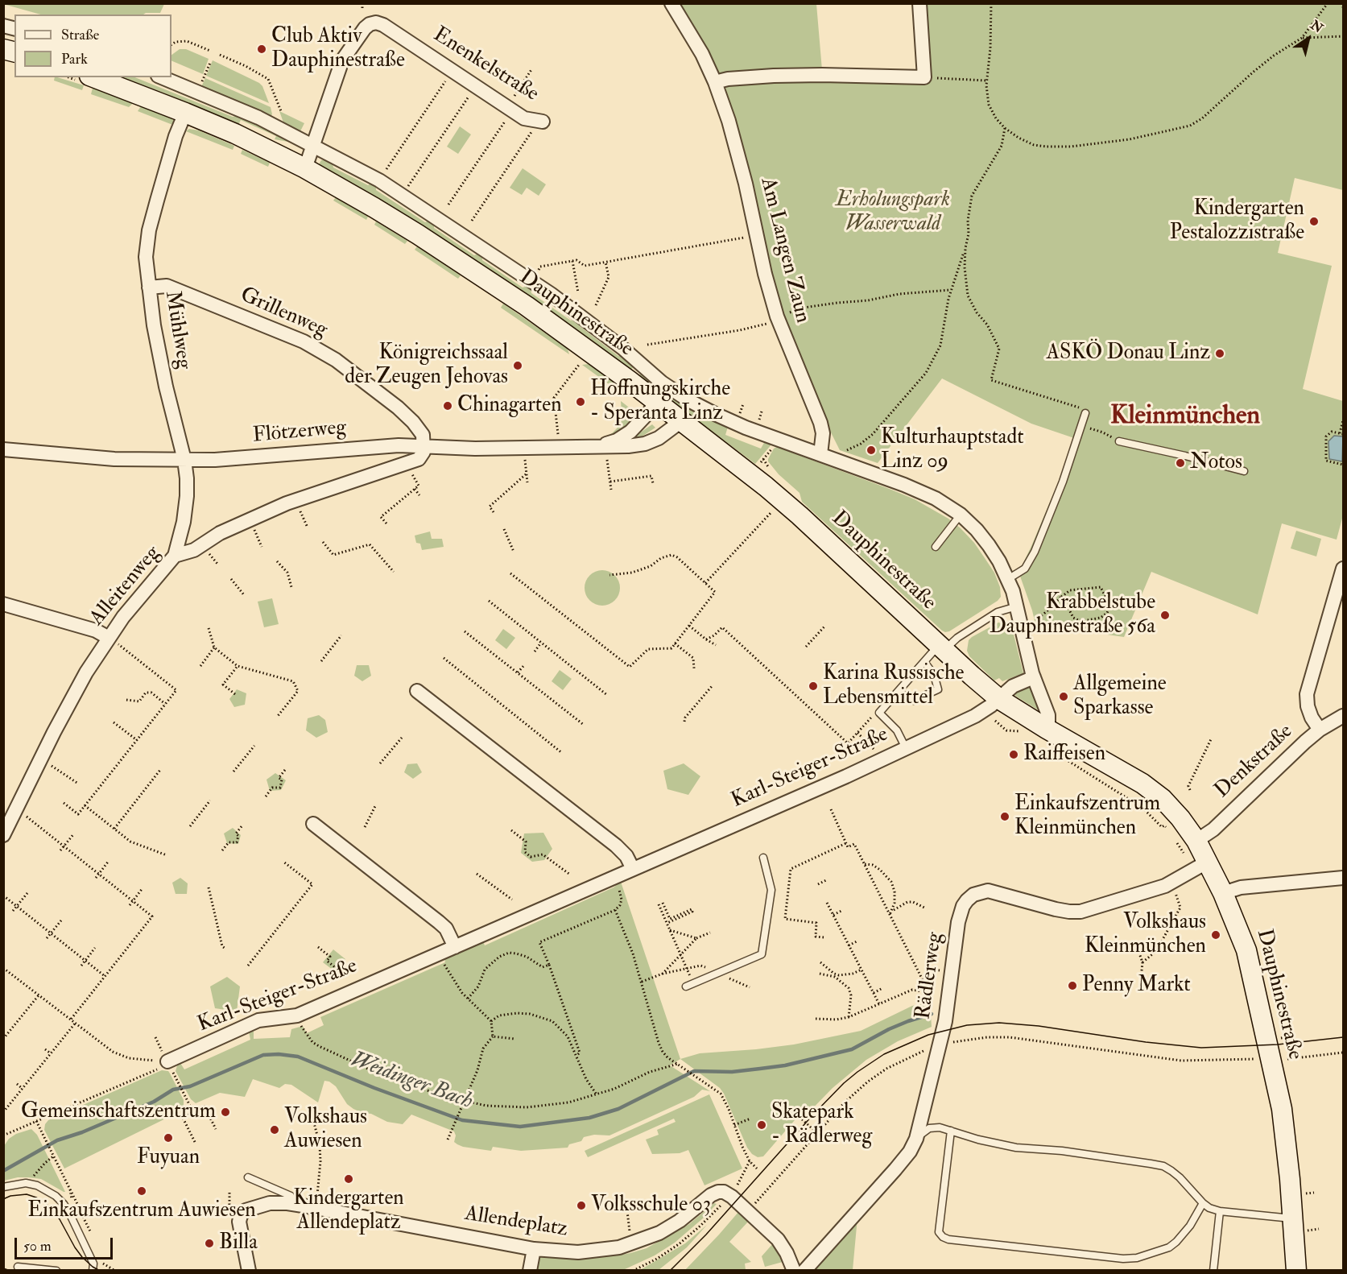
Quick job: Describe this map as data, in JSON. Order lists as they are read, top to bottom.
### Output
{
  "streets": {
    "main road": ["Dauphinestraße"],
    "street": [
      "Enenkelstraße",
      "Am Langen Zaun",
      "Grillenweg",
      "Mühlweg",
      "Flötzerweg",
      "Alleitenweg",
      "Denkstraße",
      "Karl-Steiger-Straße",
      "Rädlerweg",
      "Allendeplatz"
    ]
  },
  "crossings": [
    ["Enenkelstraße", "Dauphinestraße"],
    ["Am Langen Zaun", "Dauphinestraße"],
    ["Grillenweg", "Mühlweg"],
    ["Grillenweg", "Flötzerweg"],
    ["Grillenweg", "Alleitenweg"],
    ["Dauphinestraße", "Mühlweg"],
    ["Dauphinestraße", "Flötzerweg"],
    ["Dauphinestraße", "Denkstraße"],
    ["Dauphinestraße", "Karl-Steiger-Straße"],
    ["Dauphinestraße", "Rädlerweg"],
    ["Mühlweg", "Flötzerweg"],
    ["Mühlweg", "Alleitenweg"],
    ["Flötzerweg", "Alleitenweg"]
  ],
  "districts": ["Kleinmünchen"],
  "water": ["Weidinger Bach"],
  "parks": ["Erholungspark Wasserwald"],
  "places": [
    "Club Aktiv Dauphinestraße",
    "Kindergarten Pestalozzistraße",
    "ASKÖ Donau Linz",
    "Königreichssaal der Zeugen Jehovas",
    "Hoffnungskirche - Speranta Linz",
    "Chinagarten",
    "Kulturhauptstadt Linz 09",
    "Notos",
    "Krabbelstube Dauphinestraße 56a",
    "Karina Russische Lebensmittel",
    "Allgemeine Sparkasse",
    "Raiffeisen",
    "Einkaufszentrum Kleinmünchen",
    "Volkshaus Kleinmünchen",
    "Penny Markt",
    "Gemeinschaftszentrum",
    "Skatepark - Rädlerweg",
    "Volkshaus Auwiesen",
    "Fuyuan",
    "Kindergarten Allendeplatz",
    "Einkaufszentrum Auwiesen",
    "Volksschule 03",
    "Billa"
  ],
  "legend": ["Straße", "Park"],
  "scale_bar": "50 m",
  "north": "top right"
}
